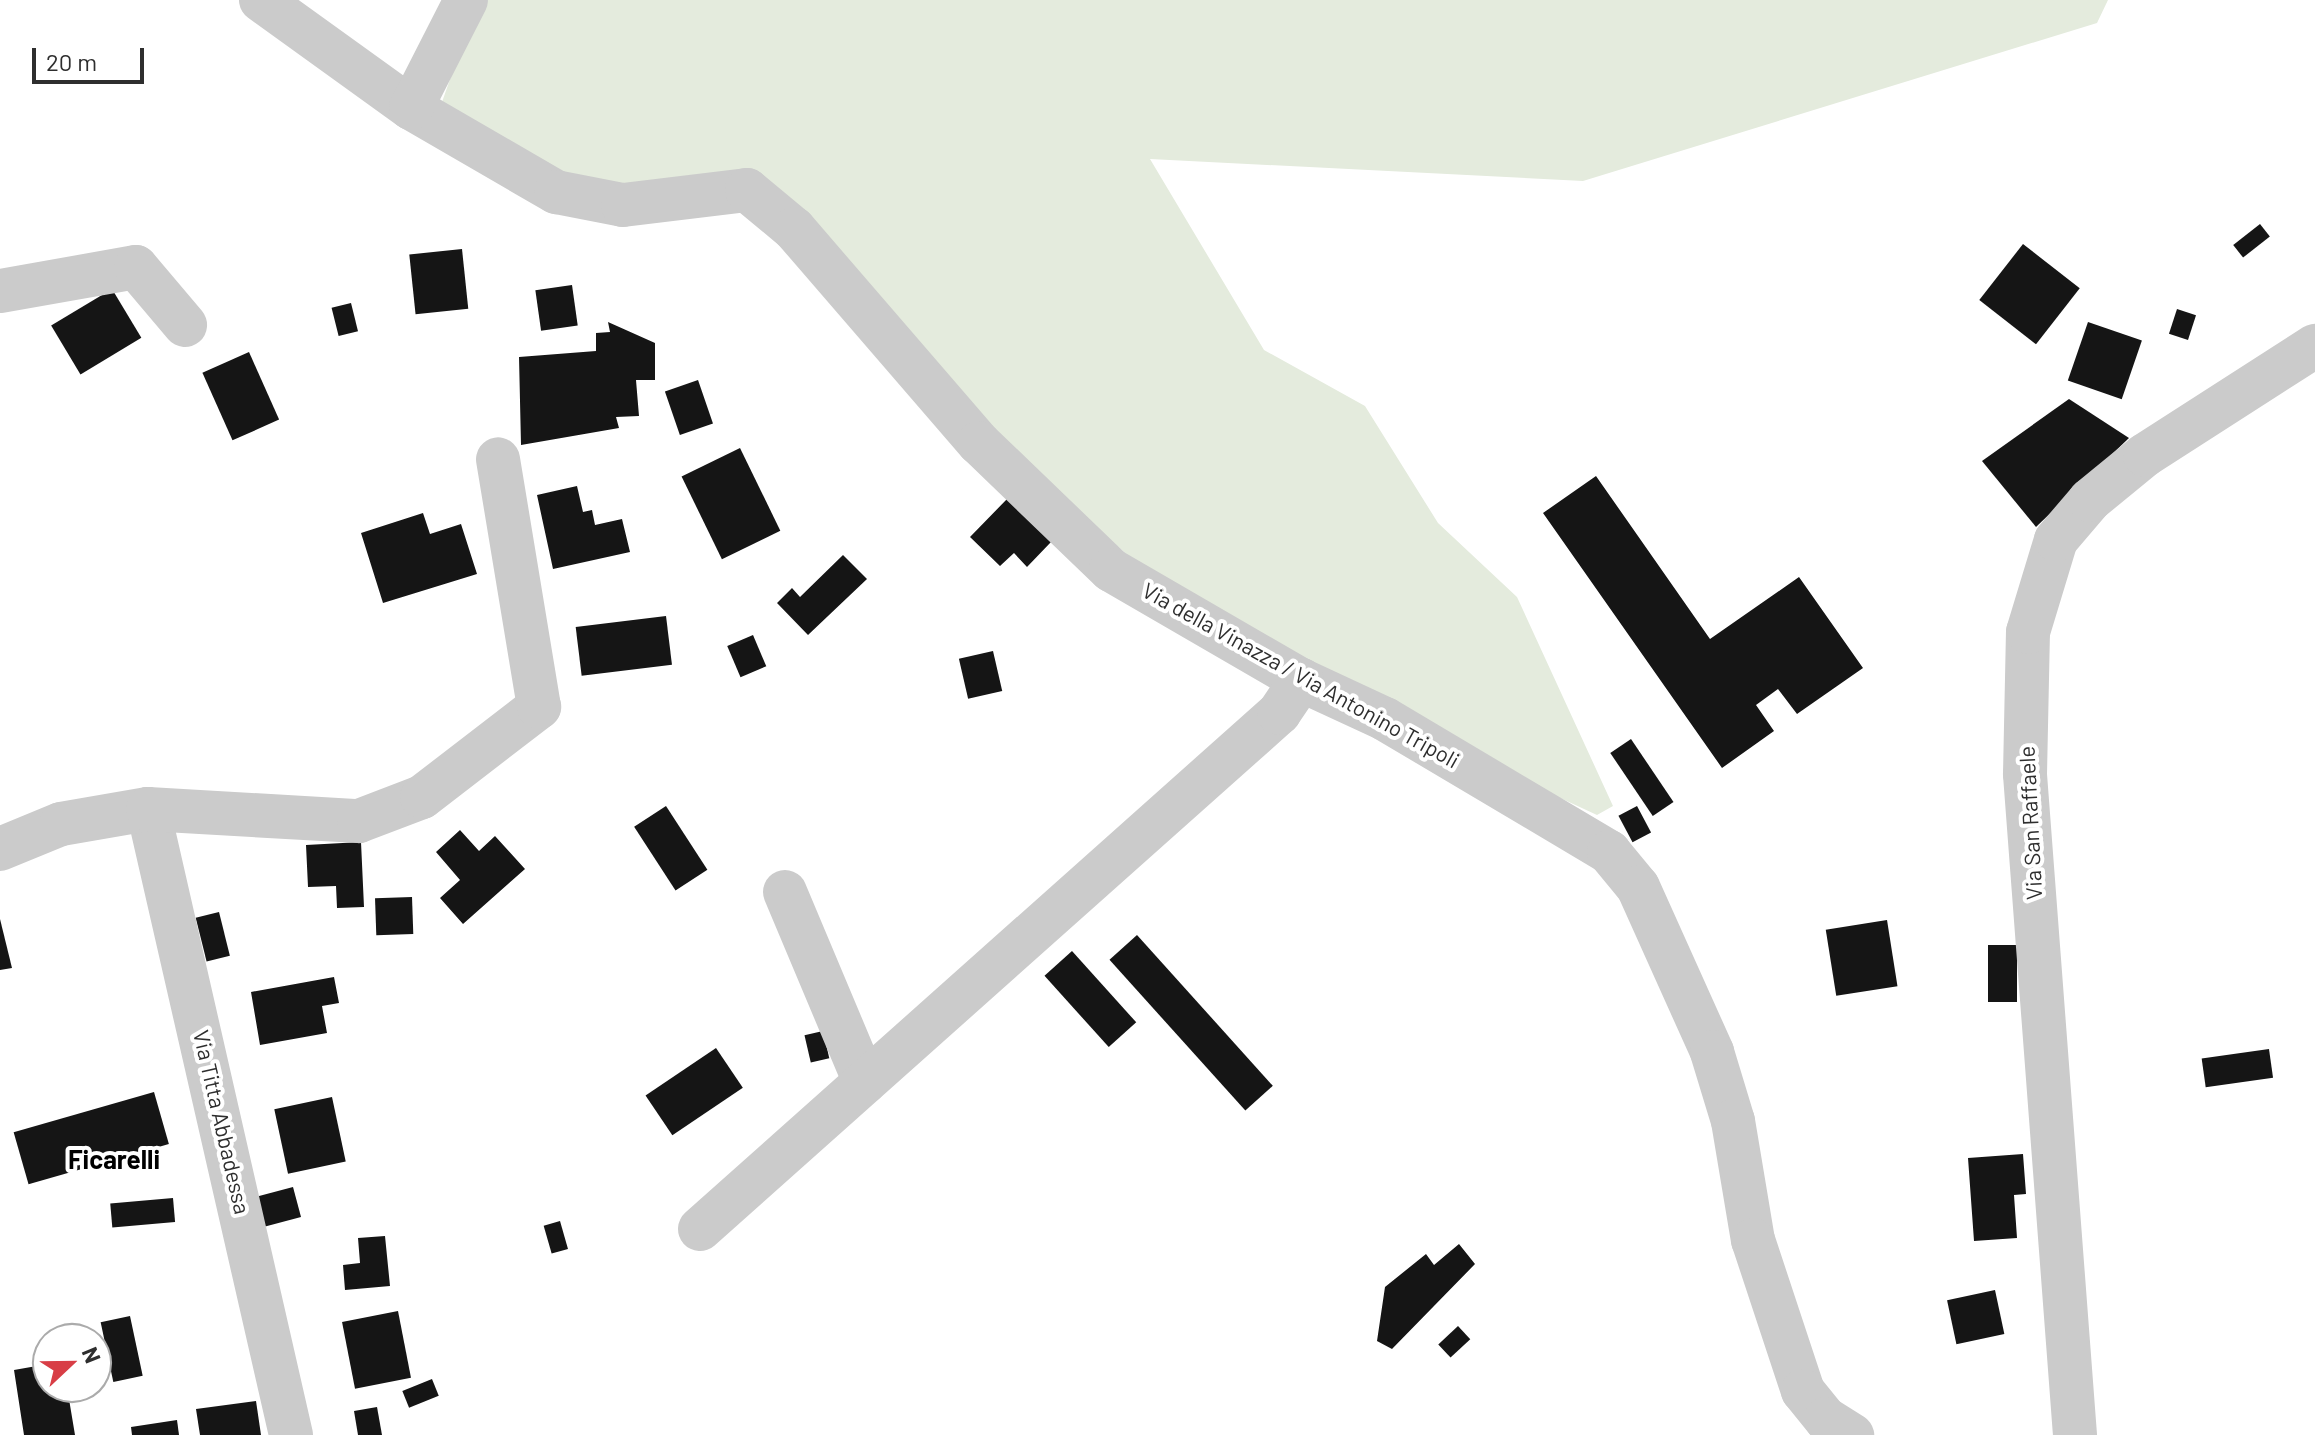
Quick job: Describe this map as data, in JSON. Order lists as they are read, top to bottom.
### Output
{
  "streets": {
    "street": ["Via della Vinazza / Via Antonino Tripoli", "Via San Raffaele", "Via Titta Abbadessa"]
  },
  "districts": ["Ficarelli"],
  "scale_bar": "20 m",
  "north": "right"
}
